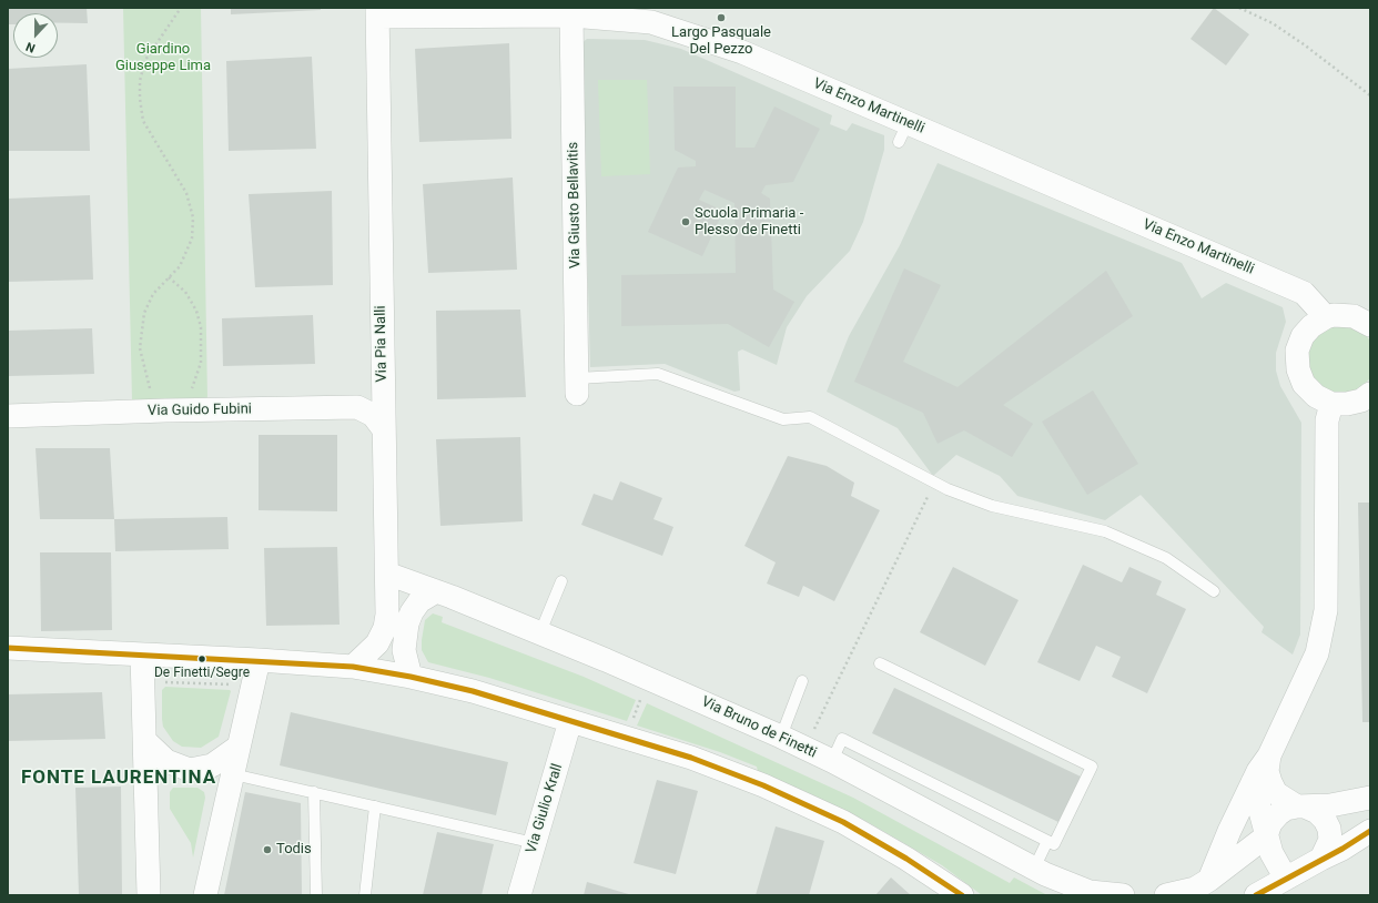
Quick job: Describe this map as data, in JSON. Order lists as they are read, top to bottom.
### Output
{
  "streets": {
    "street": [
      "Via Enzo Martinelli",
      "Via Giusto Bellavitis",
      "Via Pia Nalli",
      "Via Guido Fubini",
      "Via Bruno de Finetti",
      "Via Giulio Krall"
    ]
  },
  "crossings": [
    ["Via Enzo Martinelli", "Via Giusto Bellavitis"],
    ["Via Enzo Martinelli", "Via Pia Nalli"],
    ["Via Pia Nalli", "Via Guido Fubini"],
    ["Via Pia Nalli", "Via Bruno de Finetti"]
  ],
  "districts": ["FONTE LAURENTINA"],
  "parks": ["Giardino Giuseppe Lima"],
  "places": [
    "Largo Pasquale Del Pezzo",
    "Scuola Primaria - Plesso de Finetti",
    "De Finetti/Segre",
    "Todis"
  ],
  "north": "bottom"
}
